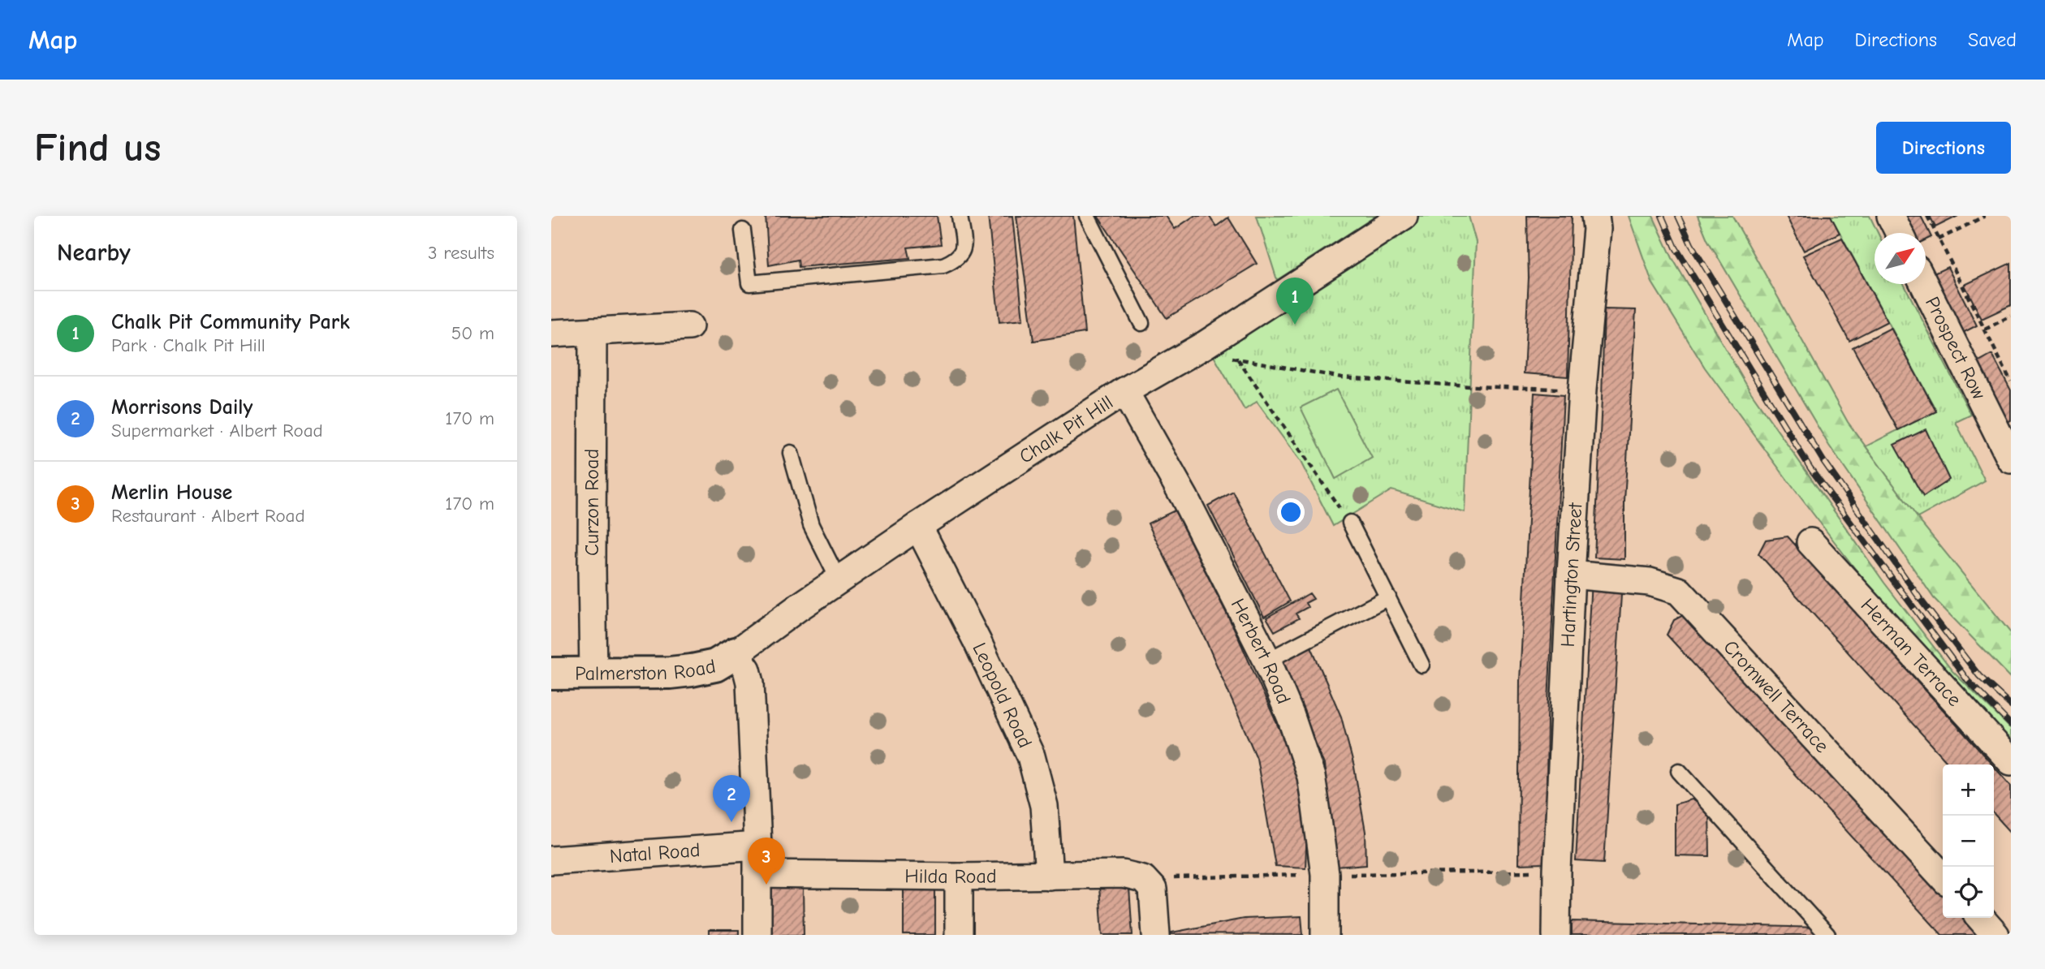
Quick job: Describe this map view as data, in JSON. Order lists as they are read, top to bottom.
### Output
{
  "streets": {
    "street": [
      "Prospect Row",
      "Chalk Pit Hill",
      "Curzon Road",
      "Hartington Street",
      "Herbert Road",
      "Herman Terrace",
      "Palmerston Road",
      "Leopold Road",
      "Cromwell Terrace",
      "Natal Road",
      "Hilda Road"
    ]
  },
  "crossings": [
    ["Chalk Pit Hill", "Herbert Road"],
    ["Chalk Pit Hill", "Palmerston Road"],
    ["Chalk Pit Hill", "Leopold Road"],
    ["Curzon Road", "Palmerston Road"],
    ["Hartington Street", "Cromwell Terrace"],
    ["Leopold Road", "Hilda Road"]
  ],
  "north": "top right",
  "page": {
    "header": "Map",
    "nav": ["Map", "Directions", "Saved"],
    "buttons": "Directions",
    "title": "Find us",
    "heading": ["Nearby", "3 results"],
    "pins": ["1", "2", "3"],
    "list": [
      {
        "mark": "1",
        "name": "Chalk Pit Community Park",
        "note": "Park · Chalk Pit Hill",
        "value": "50 m"
      },
      {
        "mark": "2",
        "name": "Morrisons Daily",
        "note": "Supermarket · Albert Road",
        "value": "170 m"
      },
      {
        "mark": "3",
        "name": "Merlin House",
        "note": "Restaurant · Albert Road",
        "value": "170 m"
      }
    ],
    "map_buttons": ["+", "−"]
  }
}
